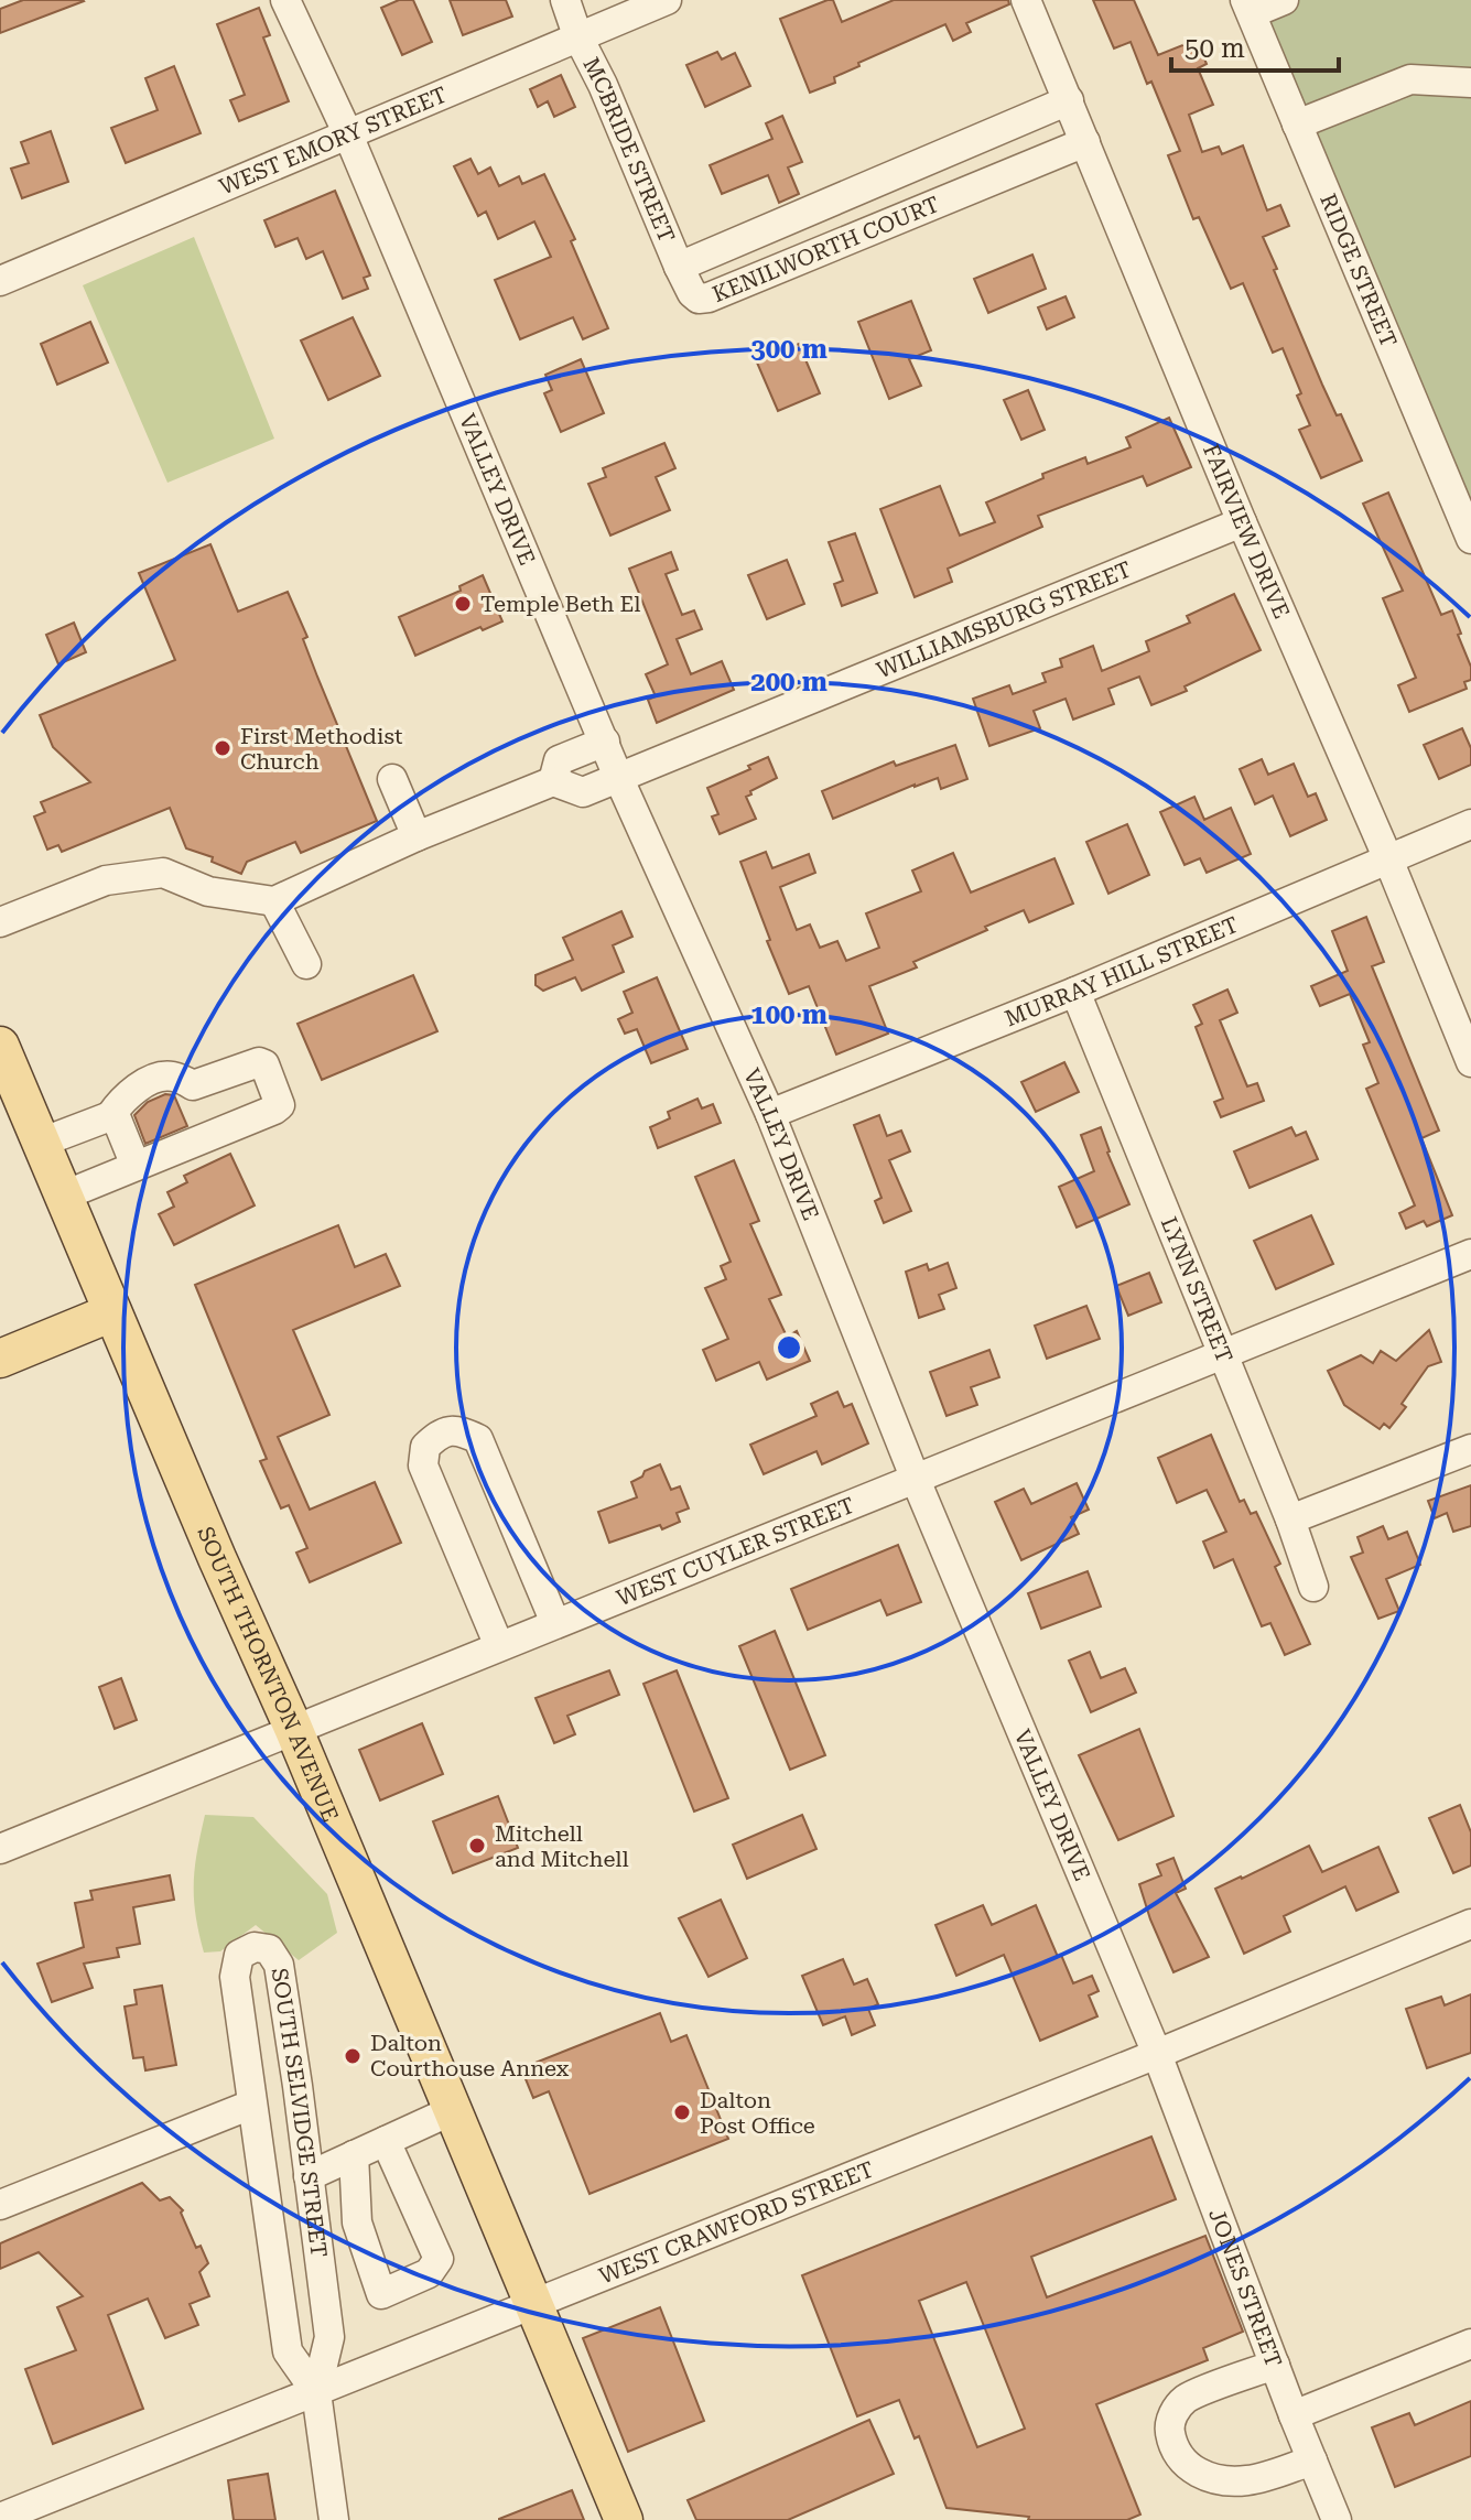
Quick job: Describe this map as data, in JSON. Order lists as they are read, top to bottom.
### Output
{
  "streets": {
    "main road": ["SOUTH THORNTON AVENUE"],
    "street": [
      "WEST EMORY STREET",
      "MCBRIDE STREET",
      "KENILWORTH COURT",
      "RIDGE STREET",
      "VALLEY DRIVE",
      "FAIRVIEW DRIVE",
      "WILLIAMSBURG STREET",
      "MURRAY HILL STREET",
      "LYNN STREET",
      "WEST CUYLER STREET",
      "SOUTH SELVIDGE STREET",
      "WEST CRAWFORD STREET",
      "JONES STREET"
    ]
  },
  "crossings": [
    ["WEST EMORY STREET", "MCBRIDE STREET"],
    ["WEST EMORY STREET", "VALLEY DRIVE"],
    ["MCBRIDE STREET", "KENILWORTH COURT"],
    ["KENILWORTH COURT", "FAIRVIEW DRIVE"],
    ["VALLEY DRIVE", "WILLIAMSBURG STREET"],
    ["VALLEY DRIVE", "MURRAY HILL STREET"],
    ["VALLEY DRIVE", "WEST CUYLER STREET"],
    ["VALLEY DRIVE", "WEST CRAWFORD STREET"],
    ["VALLEY DRIVE", "JONES STREET"],
    ["FAIRVIEW DRIVE", "WILLIAMSBURG STREET"],
    ["FAIRVIEW DRIVE", "MURRAY HILL STREET"],
    ["MURRAY HILL STREET", "LYNN STREET"],
    ["LYNN STREET", "WEST CUYLER STREET"],
    ["WEST CUYLER STREET", "SOUTH THORNTON AVENUE"],
    ["SOUTH THORNTON AVENUE", "WEST CRAWFORD STREET"],
    ["SOUTH SELVIDGE STREET", "WEST CRAWFORD STREET"],
    ["WEST CRAWFORD STREET", "JONES STREET"]
  ],
  "places": [
    "Temple Beth El",
    "First Methodist Church",
    "Mitchell and Mitchell",
    "Dalton Courthouse Annex",
    "Dalton Post Office"
  ],
  "scale_bar": "50 m",
  "rings": ["300 m", "200 m", "100 m"]
}
